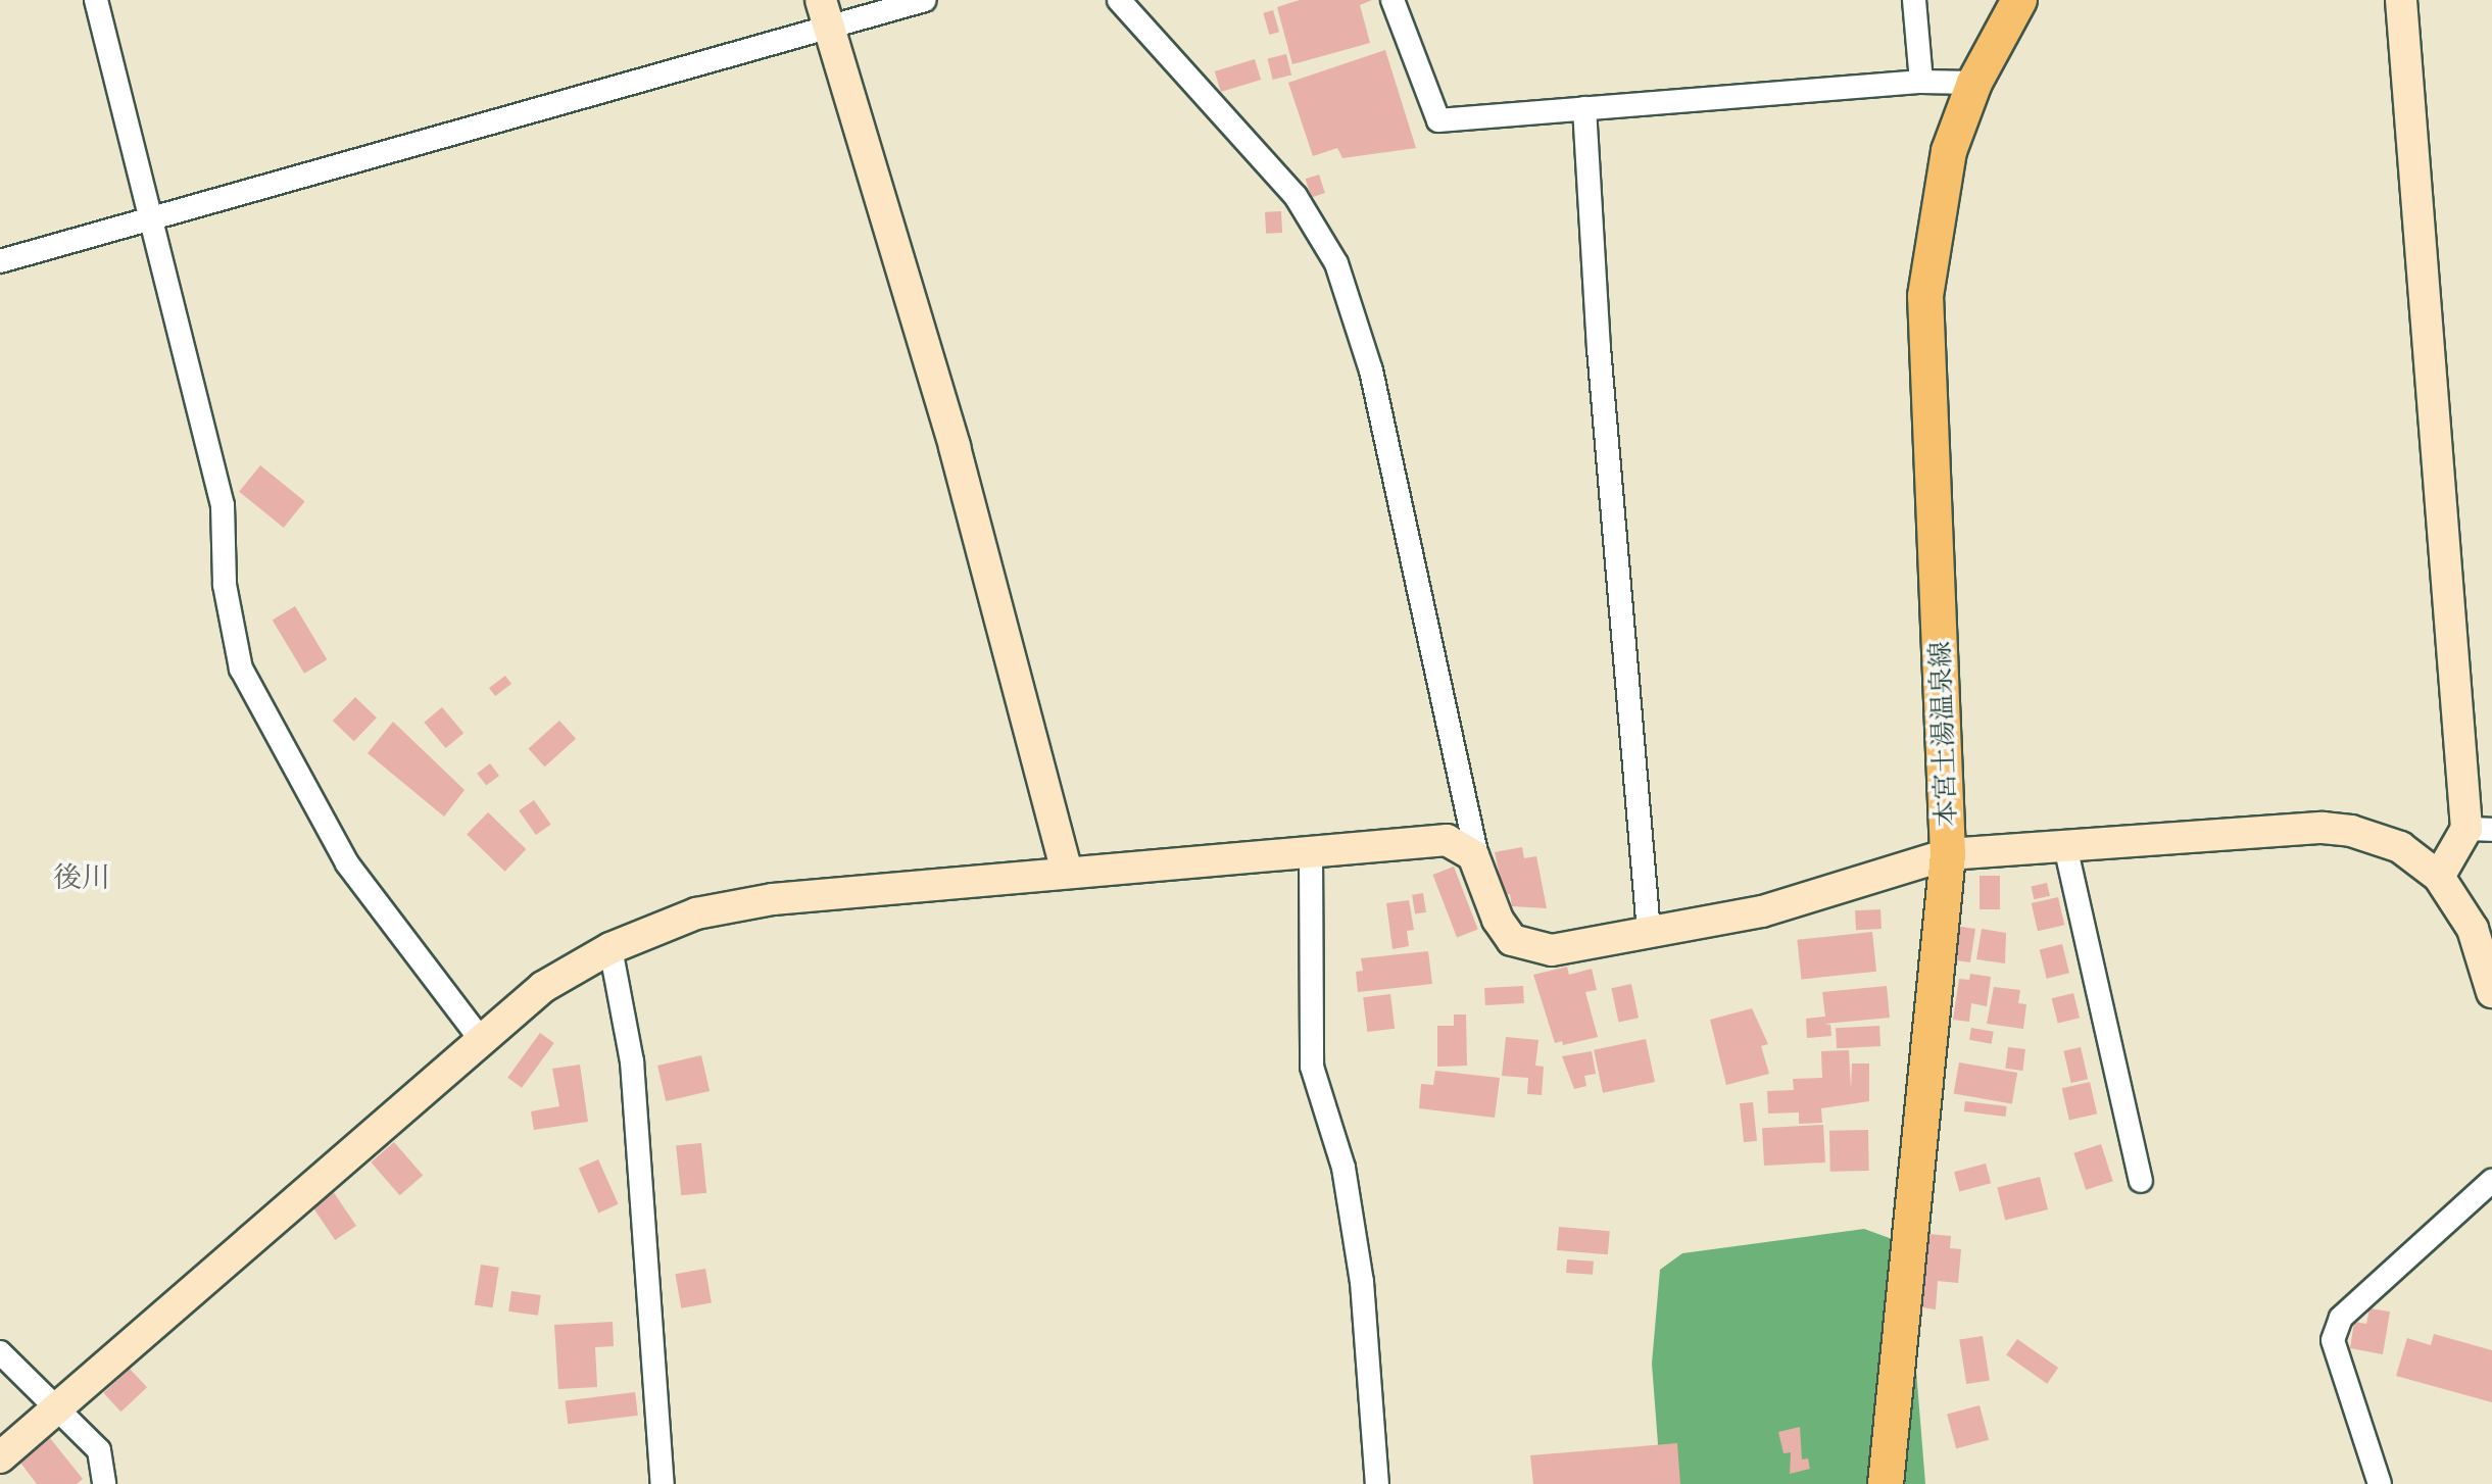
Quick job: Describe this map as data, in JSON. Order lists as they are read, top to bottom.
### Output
{
  "streets": {
    "main road": ["本宮土湯温泉線"]
  },
  "districts": ["後川"]
}
